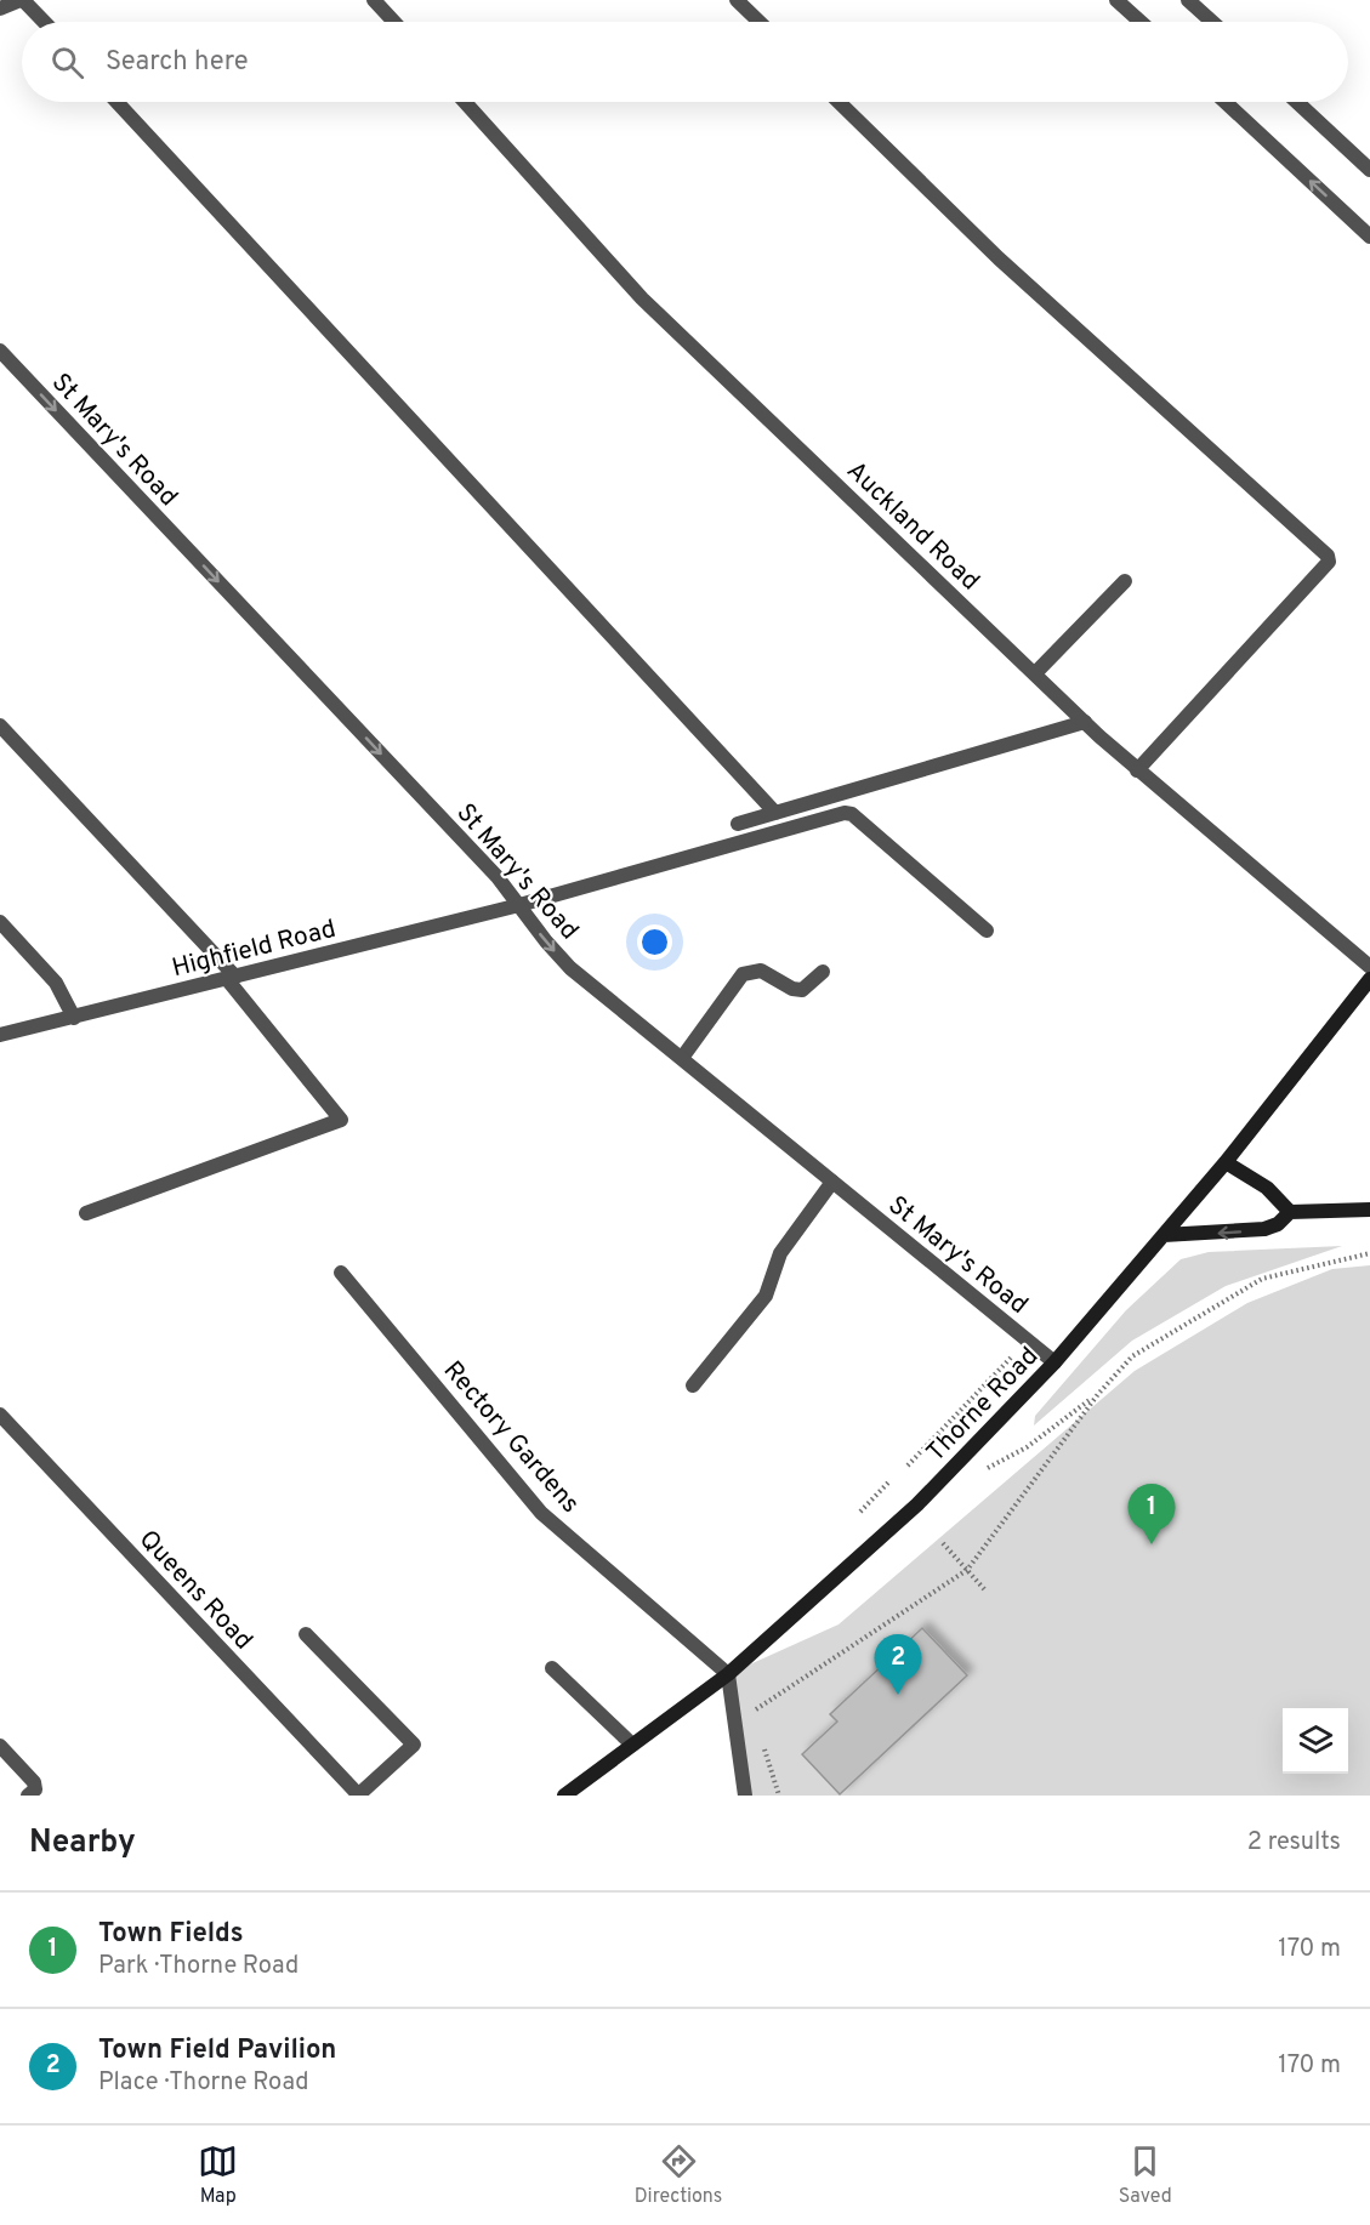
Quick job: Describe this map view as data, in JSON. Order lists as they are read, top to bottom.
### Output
{
  "streets": {
    "street": [
      "St Mary's Road",
      "Auckland Road",
      "Highfield Road",
      "Thorne Road",
      "Rectory Gardens",
      "Queens Road"
    ]
  },
  "crossings": [
    ["St Mary's Road", "Highfield Road"],
    ["St Mary's Road", "Thorne Road"],
    ["Thorne Road", "Rectory Gardens"]
  ],
  "one_way": ["St Mary's Road"],
  "page": {
    "search": "Search here",
    "pins": ["1", "2"],
    "heading": ["Nearby", "2 results"],
    "list": [
      {
        "mark": "1",
        "name": "Town Fields",
        "note": "Park · Thorne Road",
        "value": "170 m"
      },
      {
        "mark": "2",
        "name": "Town Field Pavilion",
        "note": "Place · Thorne Road",
        "value": "170 m"
      }
    ],
    "nav": ["Map", "Directions", "Saved"]
  }
}
